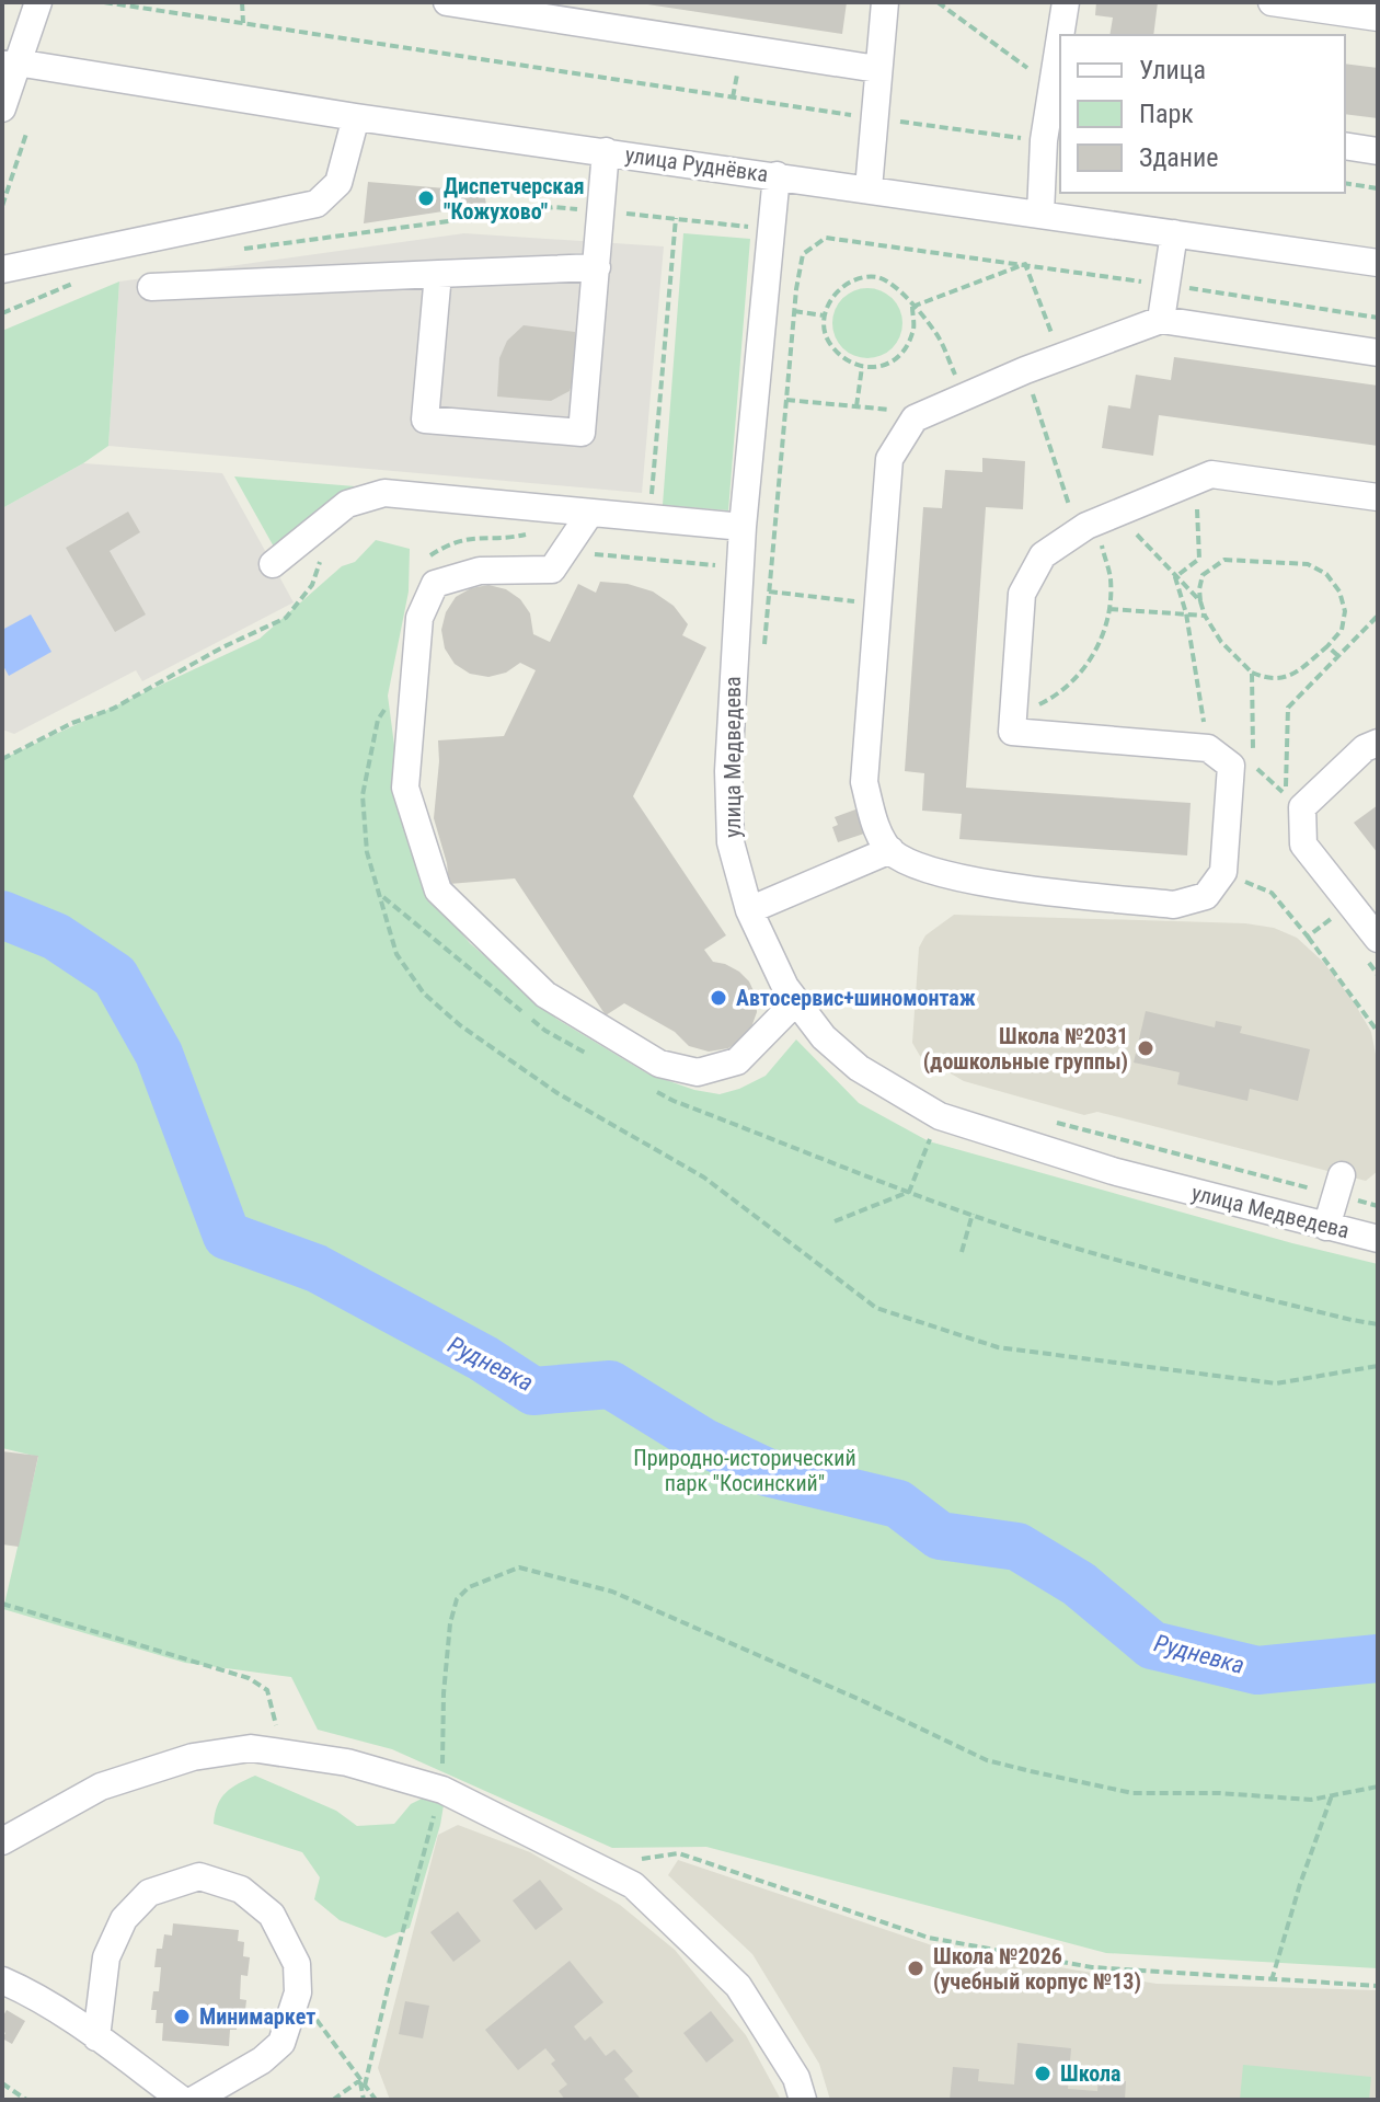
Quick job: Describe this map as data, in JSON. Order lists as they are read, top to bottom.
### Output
{
  "streets": {
    "street": ["улица Руднёвка", "улица Медведева"]
  },
  "crossings": [
    ["улица Руднёвка", "улица Медведева"]
  ],
  "water": ["Рудневка"],
  "parks": ["Природно-исторический парк \"Косинский\""],
  "places": [
    "Диспетчерская \"Кожухово\"",
    "Автосервис+шиномонтаж",
    "Школа №2031 (дошкольные группы)",
    "Школа №2026 (учебный корпус №13)",
    "Минимаркет",
    "Школа"
  ],
  "legend": ["Улица", "Парк", "Здание"]
}
